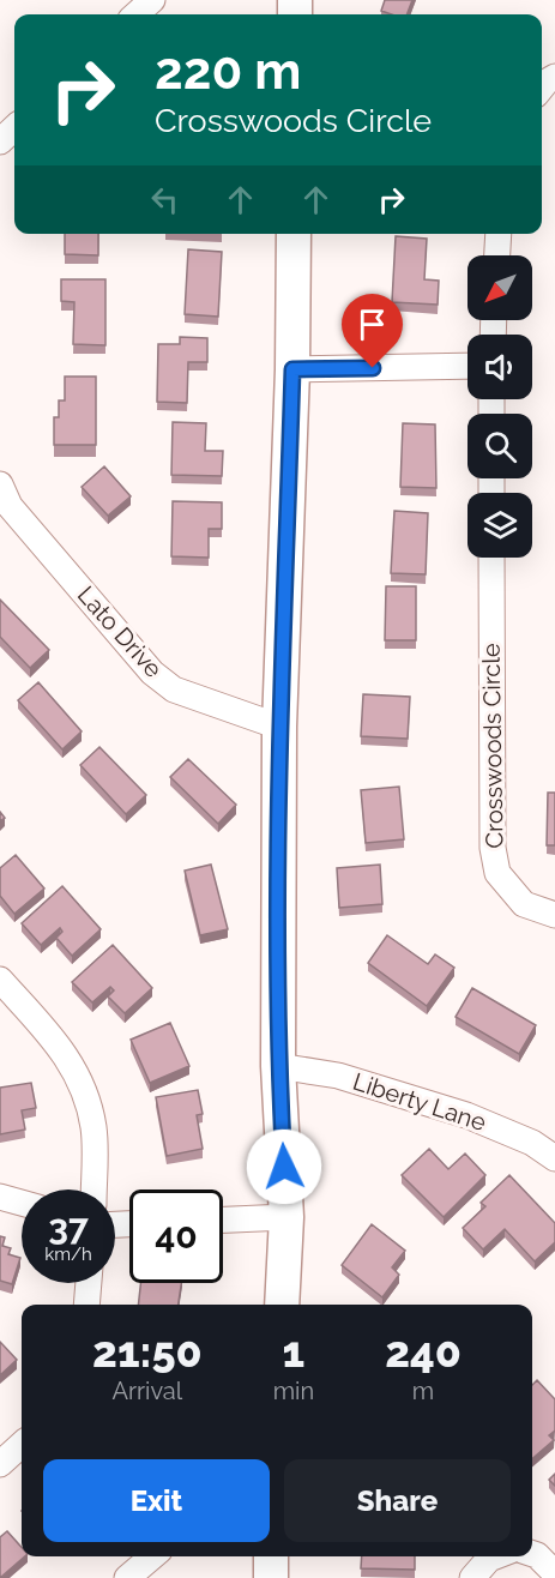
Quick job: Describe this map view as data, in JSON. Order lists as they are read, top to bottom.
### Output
{
  "streets": {
    "street": ["Lato Drive", "Crosswoods Circle", "Liberty Lane"]
  },
  "north": "bottom left",
  "page": {
    "turn": ["220 m", "Crosswoods Circle"],
    "speed": "37 km/h",
    "limit": "40",
    "eta": [
      "21:50",
      "Arrival",
      "1",
      "min",
      "240",
      "m"
    ],
    "buttons": ["Exit", "Share"]
  }
}
